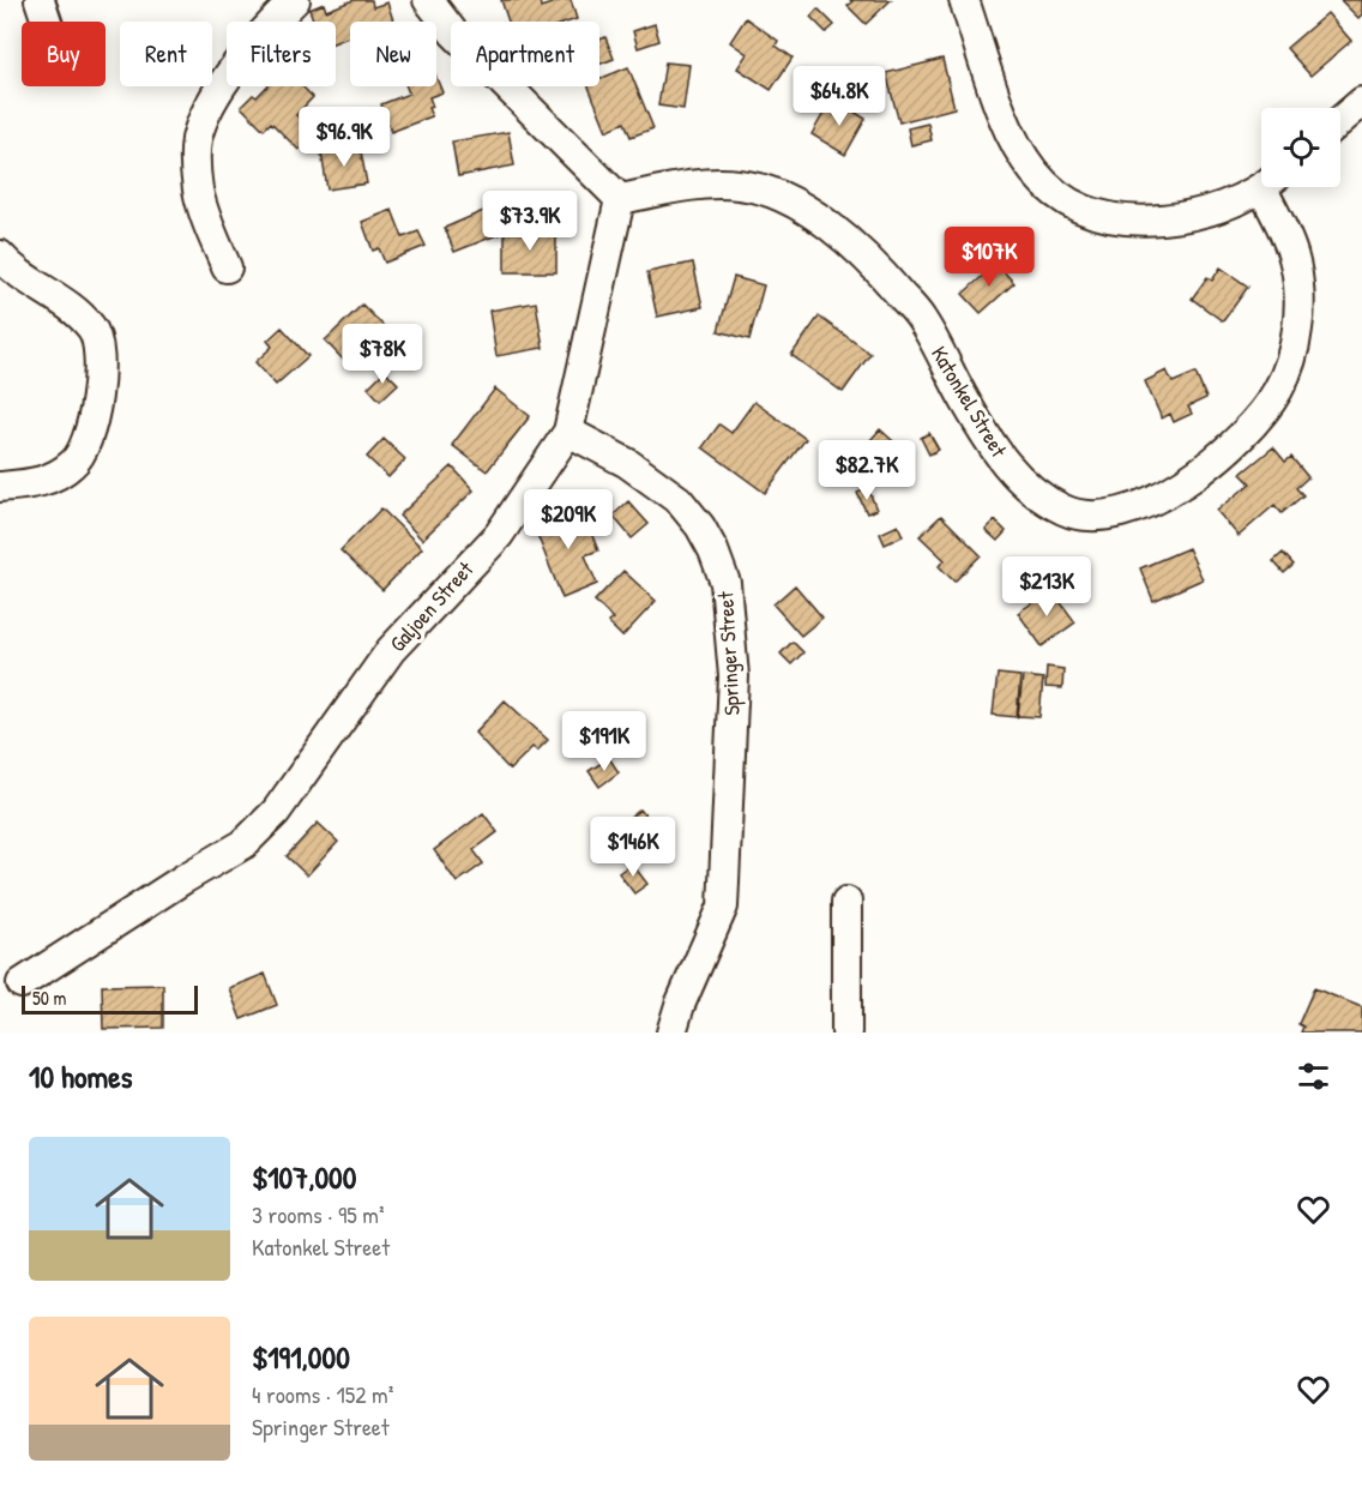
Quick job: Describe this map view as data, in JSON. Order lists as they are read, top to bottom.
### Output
{
  "streets": {
    "street": ["Katonkel Street", "Galjoen Street", "Springer Street"]
  },
  "crossings": [
    ["Katonkel Street", "Galjoen Street"],
    ["Galjoen Street", "Springer Street"]
  ],
  "scale_bar": "50 m",
  "page": {
    "chip": [
      "Buy",
      "Rent",
      "Filters",
      "New",
      "Apartment"
    ],
    "price": [
      "$64.8K",
      "$96.9K",
      "$73.9K",
      "$107K",
      "$78K",
      "$82.7K",
      "$209K",
      "$213K",
      "$191K",
      "$146K"
    ],
    "scale": "50 m",
    "heading": "10 homes",
    "list": [
      {
        "name": "$107,000",
        "note": "3 rooms · 95 m² · Katonkel Street"
      },
      {
        "name": "$191,000",
        "note": "4 rooms · 152 m² · Springer Street"
      }
    ]
  }
}
